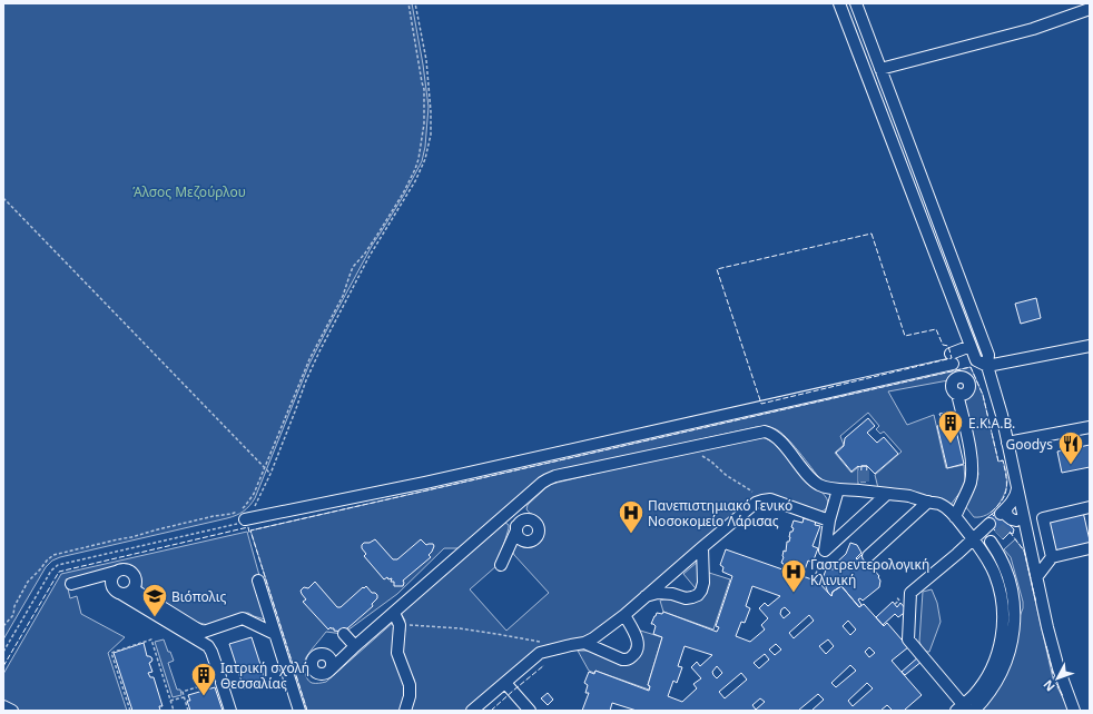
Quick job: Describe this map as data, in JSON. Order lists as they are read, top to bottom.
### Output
{
  "parks": ["Άλσος Μεζούρλου"],
  "places": {
    "building": ["E.K.A.B.", "Ιατρική σχολή Θεσσαλίας"],
    "restaurant": ["Goodys"],
    "hospital": ["Πανεπιστημιακό Γενικό Νοσοκομείο Λάρισας", "Γαστρεντερολογική Κλινική"],
    "school or university": ["Βιόπολις"]
  },
  "north": "bottom left"
}
